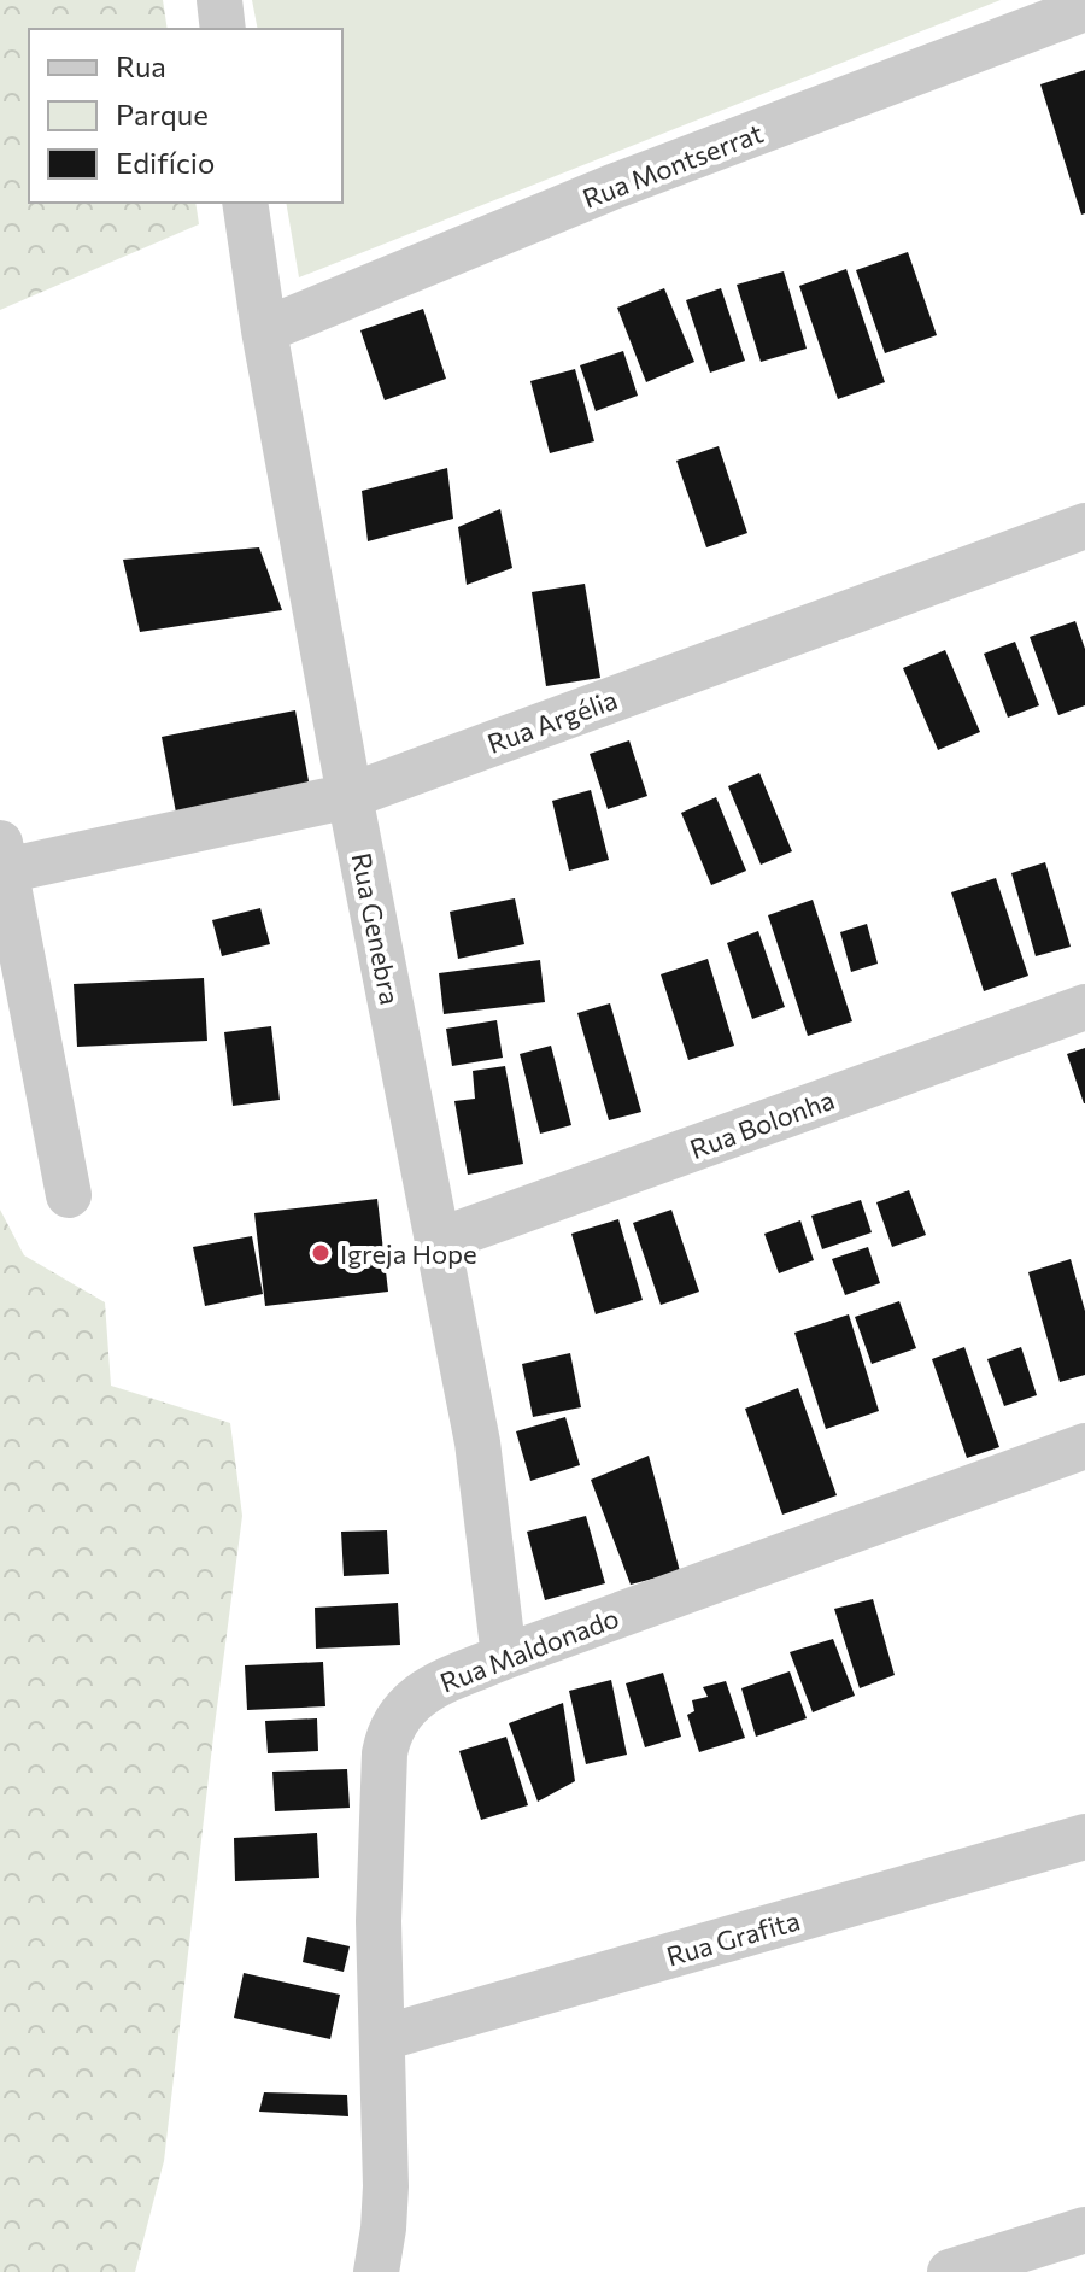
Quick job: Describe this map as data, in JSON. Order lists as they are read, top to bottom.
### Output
{
  "streets": {
    "street": [
      "Rua Montserrat",
      "Rua Argélia",
      "Rua Genebra",
      "Rua Bolonha",
      "Rua Maldonado",
      "Rua Grafita"
    ]
  },
  "crossings": [
    ["Rua Montserrat", "Rua Genebra"],
    ["Rua Argélia", "Rua Genebra"],
    ["Rua Genebra", "Rua Bolonha"],
    ["Rua Genebra", "Rua Maldonado"],
    ["Rua Maldonado", "Rua Grafita"]
  ],
  "places": ["Igreja Hope"],
  "legend": ["Rua", "Parque", "Edifício"]
}
